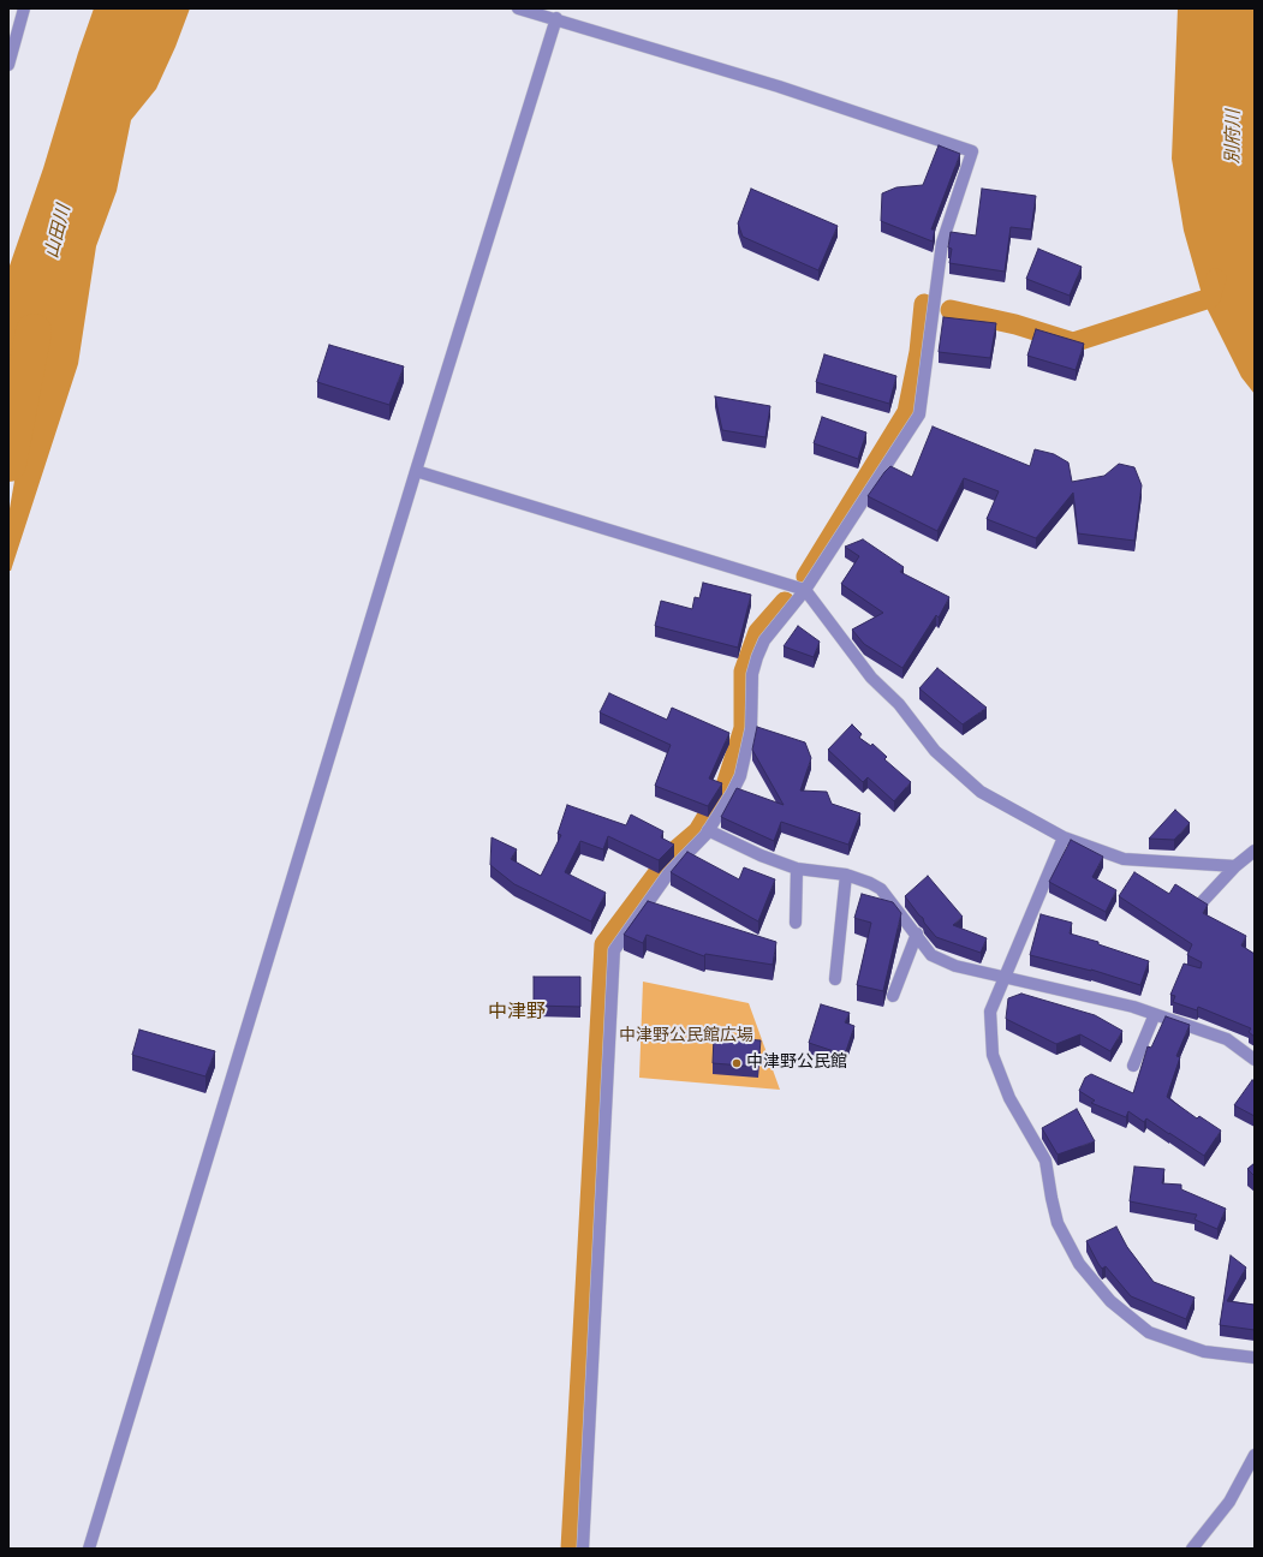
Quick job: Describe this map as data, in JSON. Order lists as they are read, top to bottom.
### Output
{
  "districts": ["中津野"],
  "water": ["別府川", "山田川"],
  "parks": ["中津野公民館広場"],
  "places": ["中津野公民館"]
}
